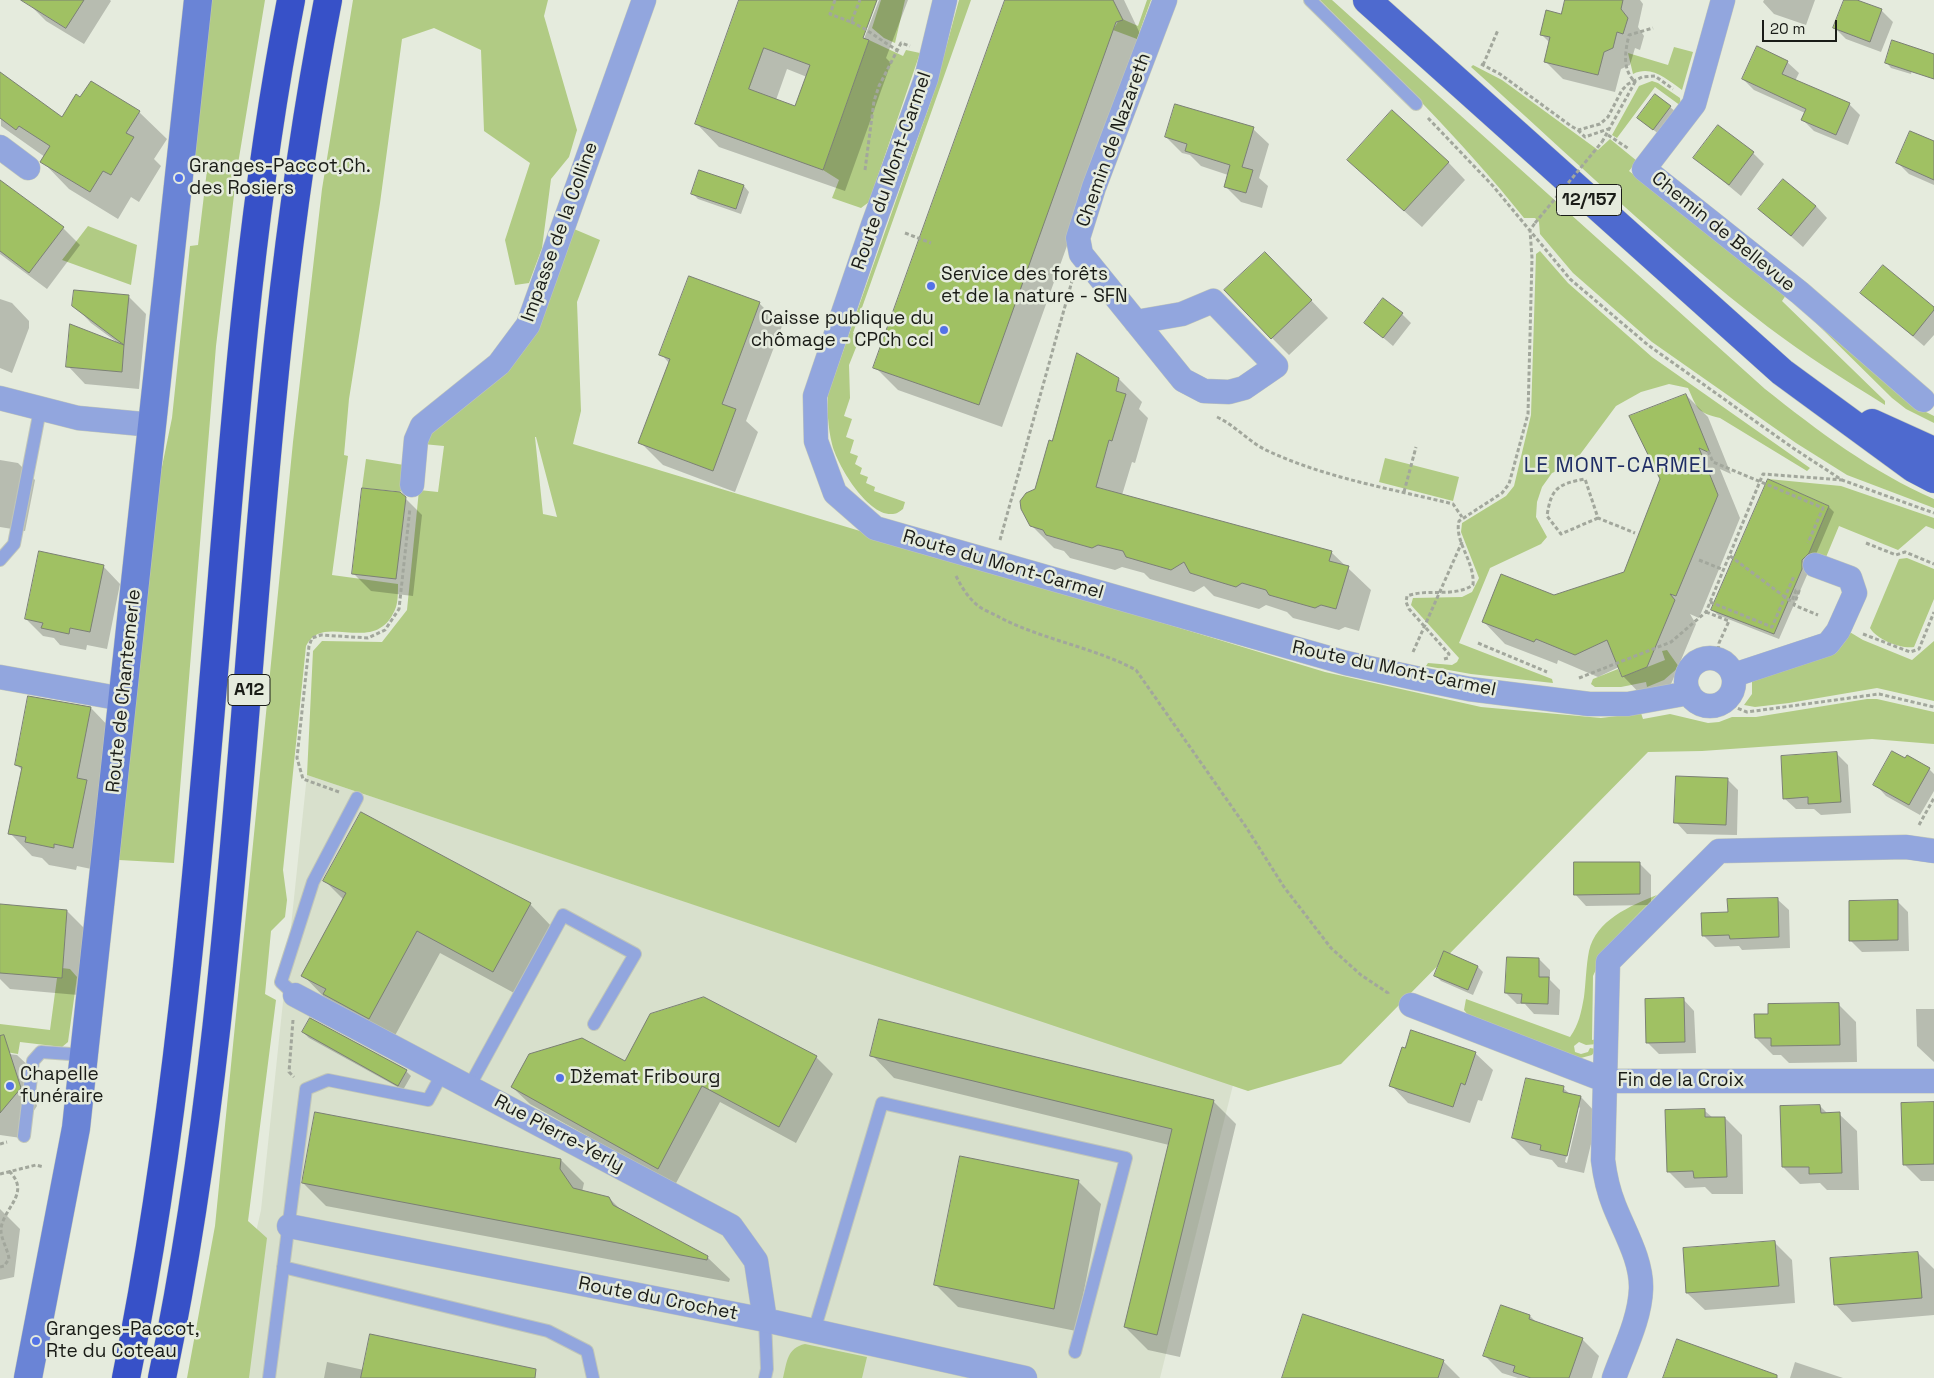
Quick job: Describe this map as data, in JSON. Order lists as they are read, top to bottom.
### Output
{
  "streets": {
    "highway": ["A12"],
    "main road": ["12/157"],
    "street": [
      "Chemin de Nazareth",
      "Route du Mont-Carmel",
      "Impasse de la Colline",
      "Chemin de Bellevue",
      "Route de Chantemerle",
      "Fin de la Croix",
      "Rue Pierre-Yerly",
      "Route du Crochet"
    ]
  },
  "crossings": [
    ["Rue Pierre-Yerly", "Route du Crochet"]
  ],
  "districts": ["LE MONT-CARMEL"],
  "places": [
    "Granges-Paccot,Ch. des Rosiers",
    "Service des forêts et de la nature - SFN",
    "Caisse publique du chômage - CPCh ccl",
    "Džemat Fribourg",
    "Chapelle funéraire",
    "Granges-Paccot, Rte du Coteau"
  ],
  "scale_bar": "20 m"
}
